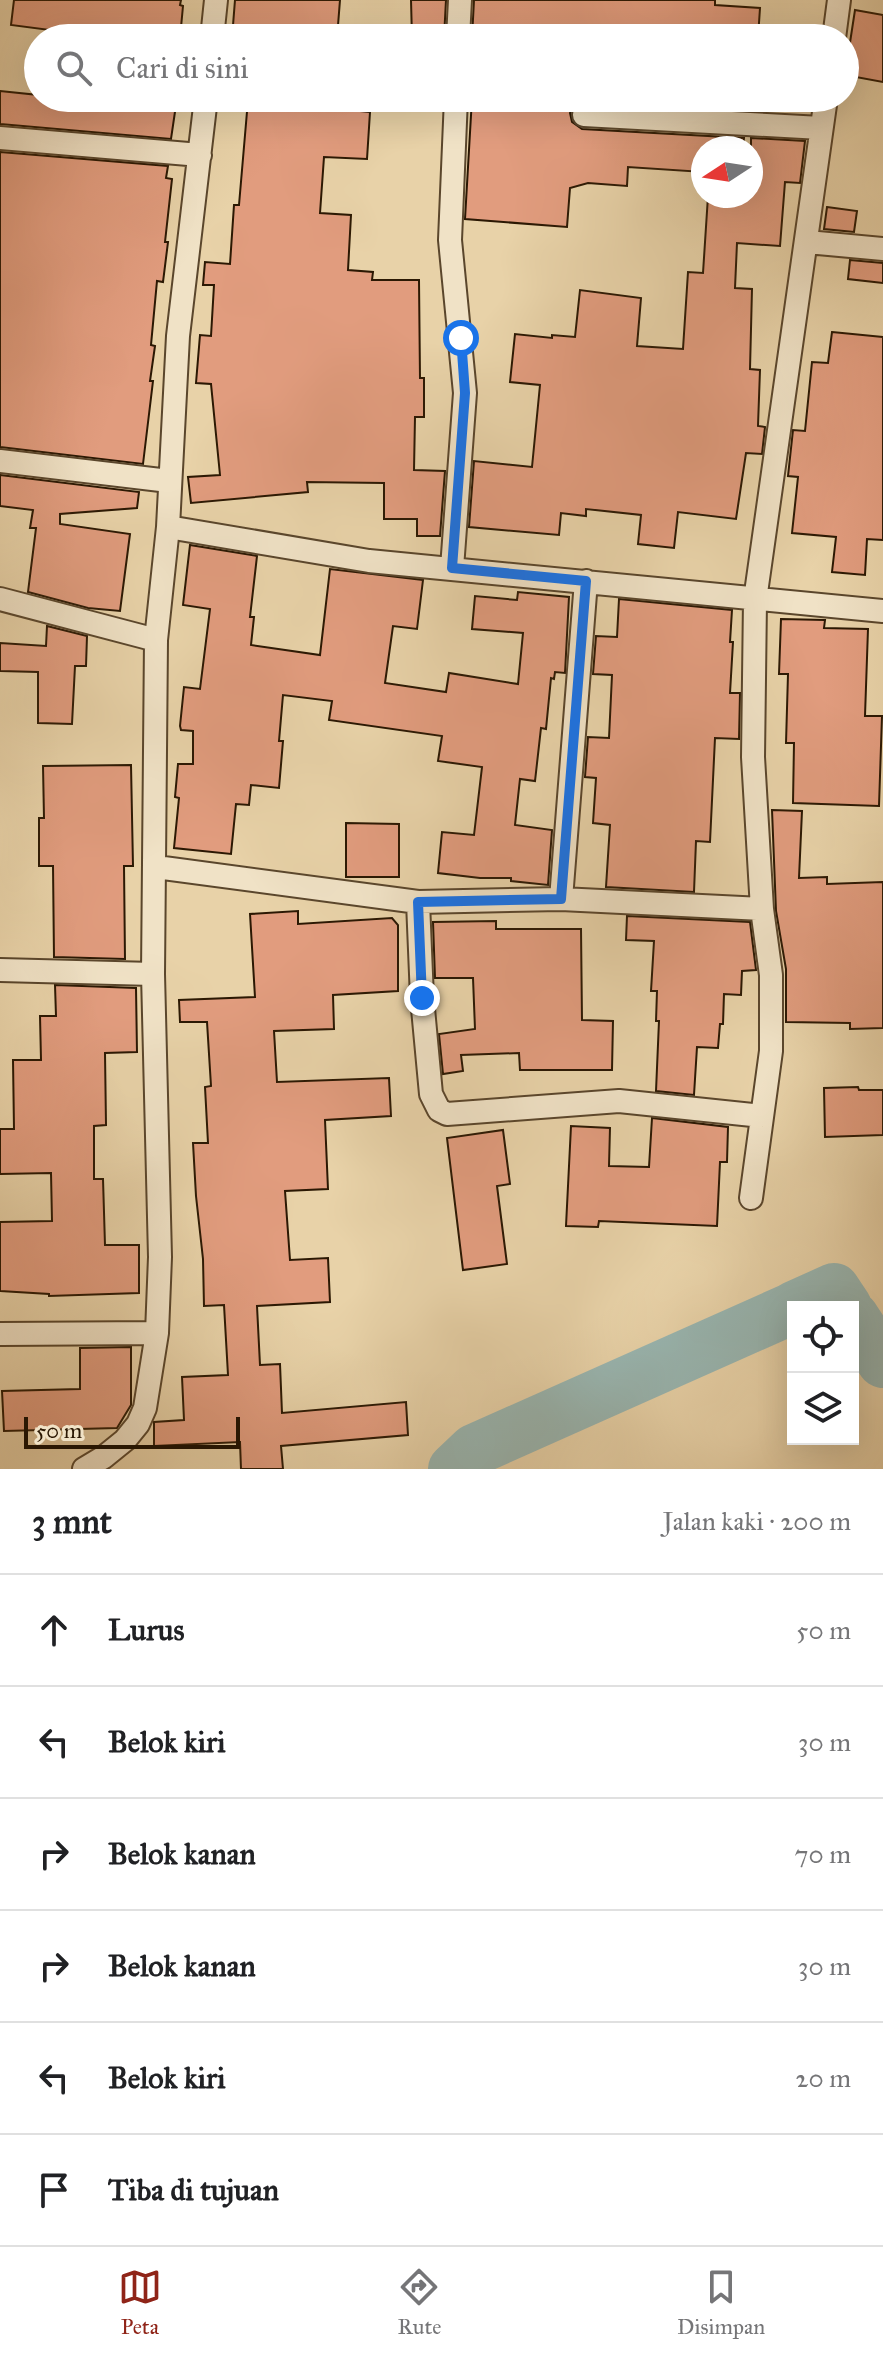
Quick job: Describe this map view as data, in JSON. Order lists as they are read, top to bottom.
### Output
{
  "scale_bar": "50 m",
  "north": "left",
  "page": {
    "search": "Cari di sini",
    "scale": "50 m",
    "heading": ["3 mnt", "Jalan kaki · 200 m"],
    "list": [
      ["Lurus", "50 m"],
      ["Belok kiri", "30 m"],
      ["Belok kanan", "70 m"],
      ["Belok kanan", "30 m"],
      ["Belok kiri", "20 m"],
      "Tiba di tujuan"
    ],
    "nav": ["Peta", "Rute", "Disimpan"]
  }
}
